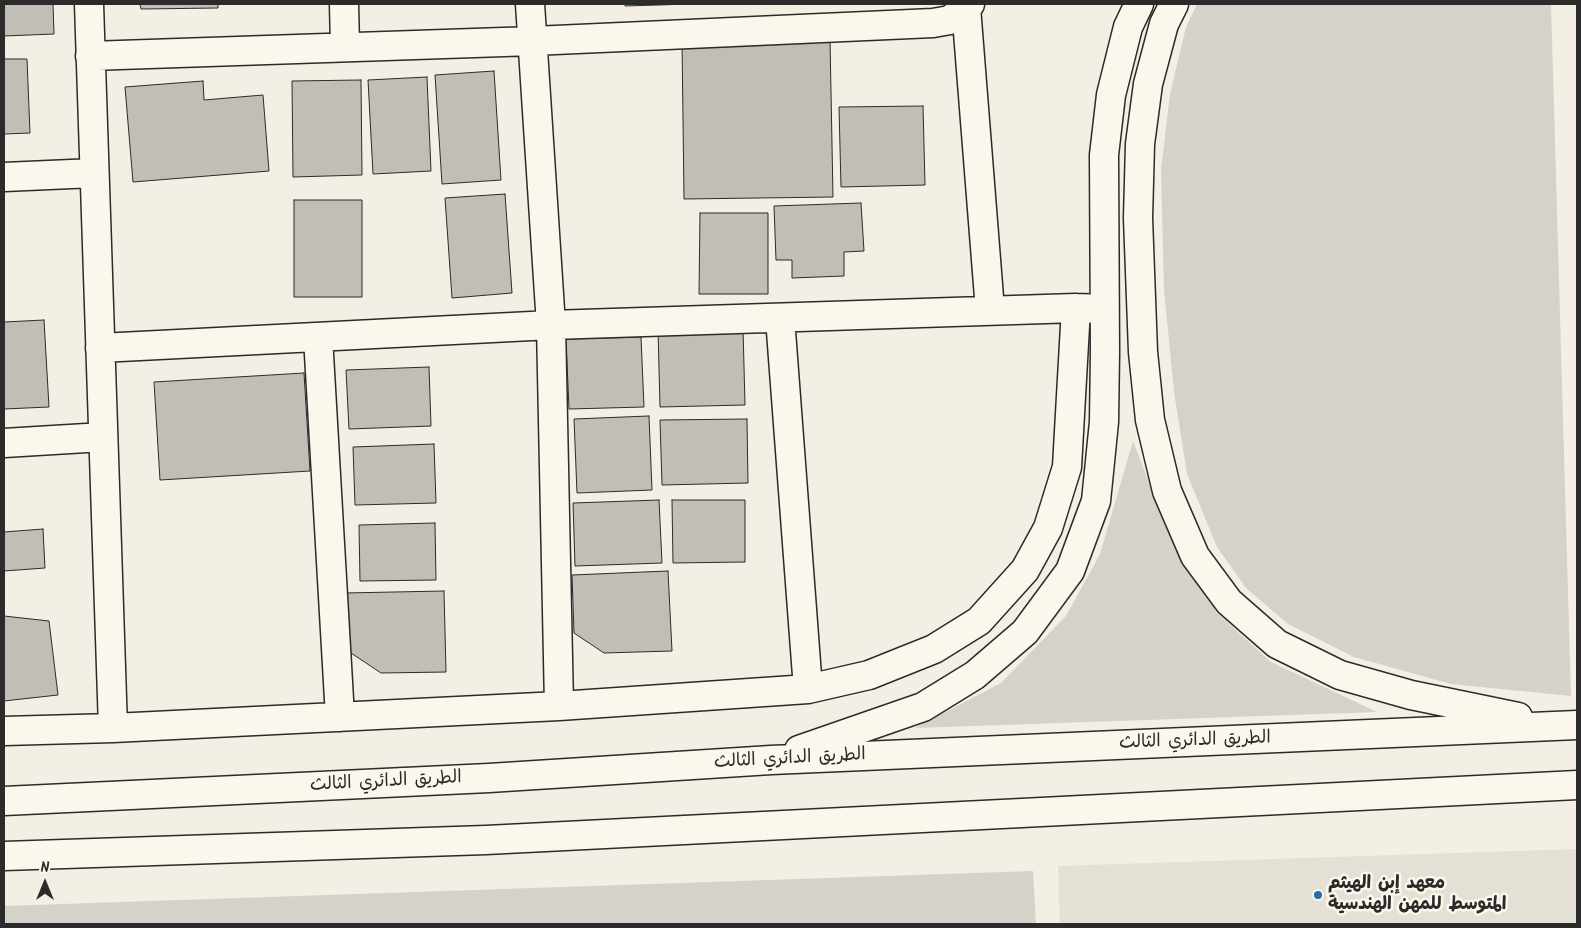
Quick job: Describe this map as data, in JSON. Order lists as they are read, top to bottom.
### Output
{
  "streets": {
    "main road": ["الطريق الدائري الثالث"]
  },
  "places": ["معهد إبن الهيثم المتوسط للمهن الهندسية"],
  "north": "top"
}
